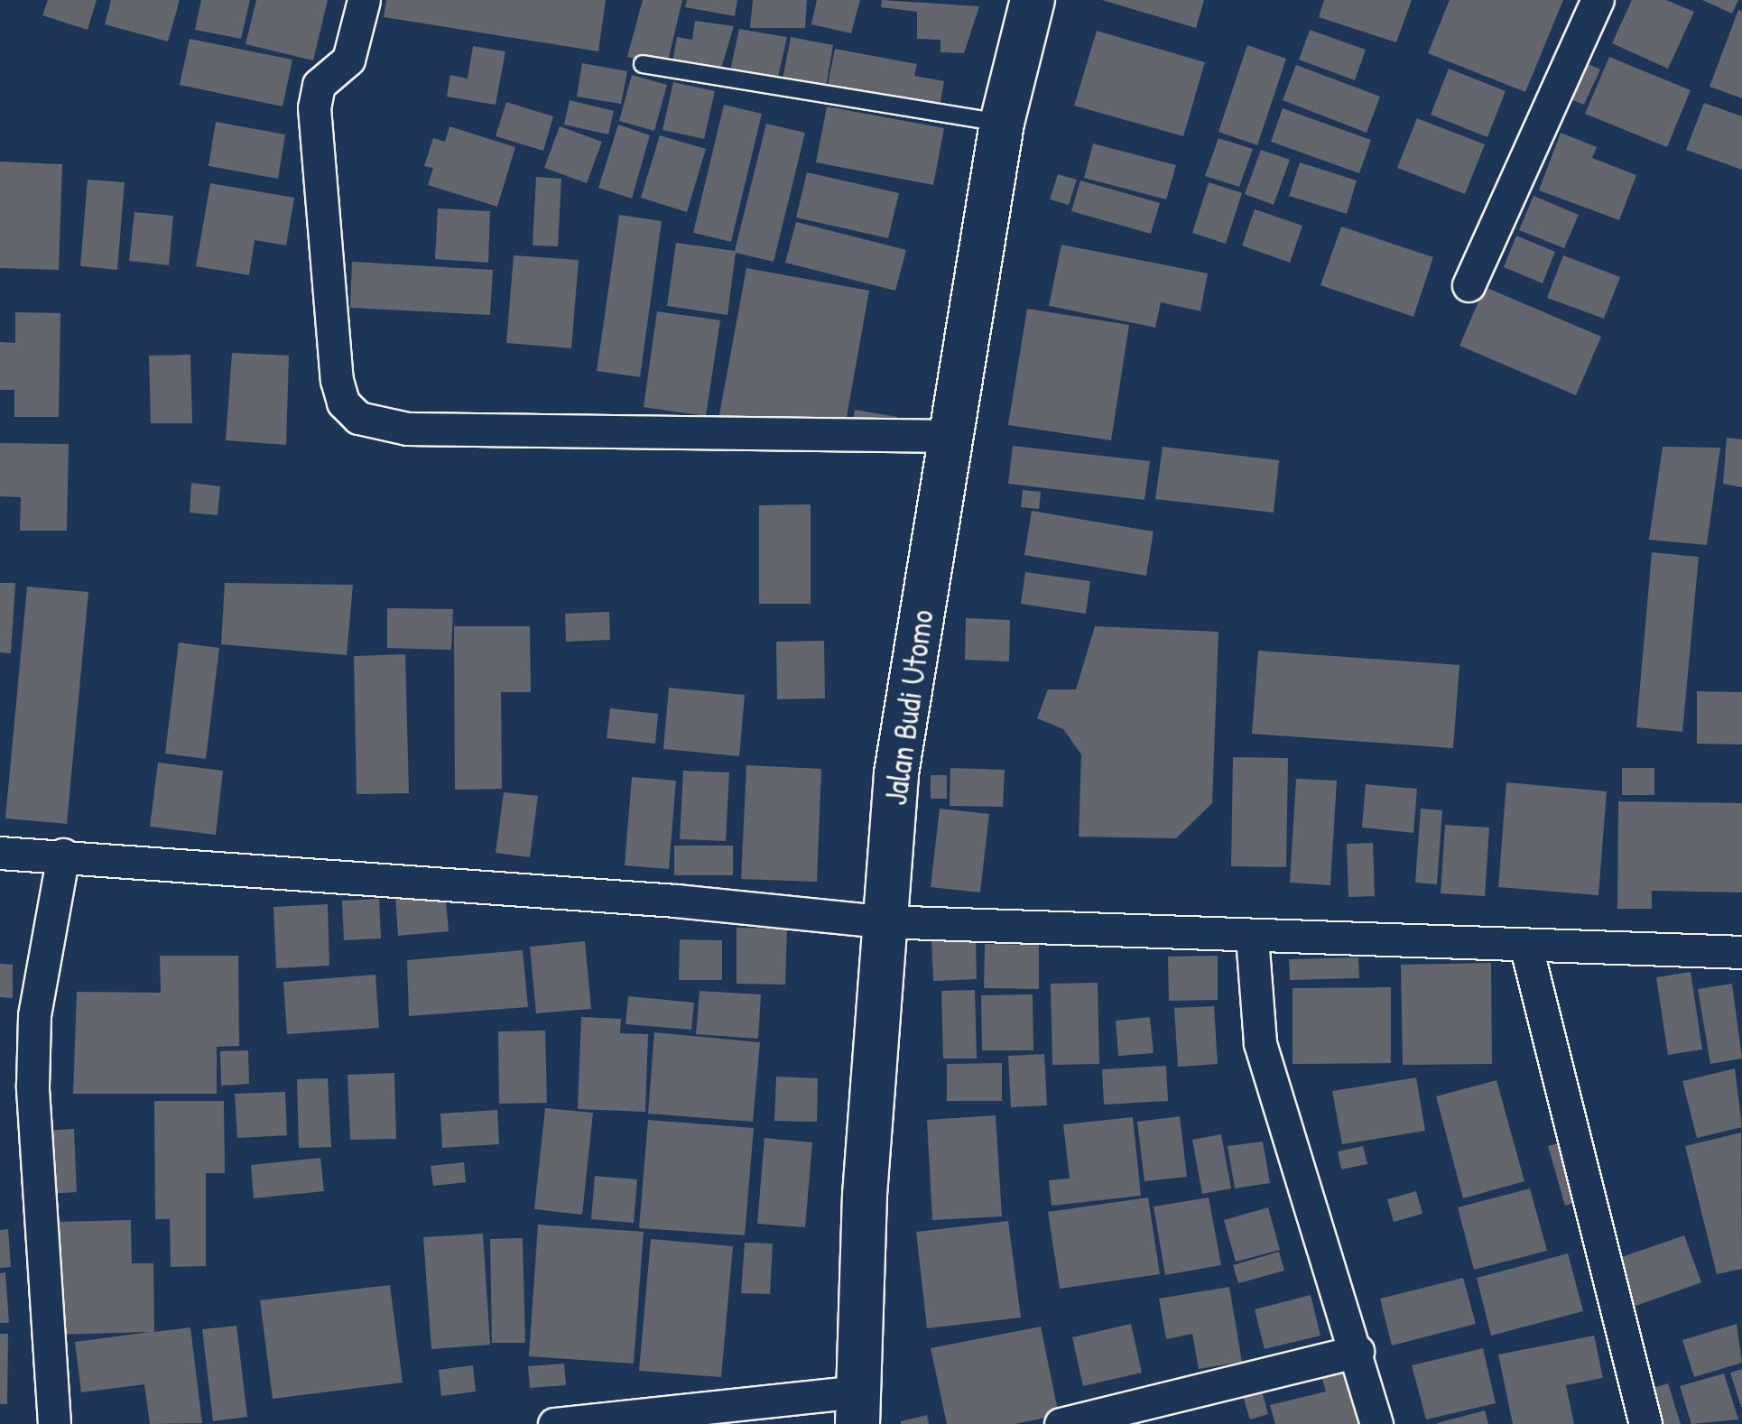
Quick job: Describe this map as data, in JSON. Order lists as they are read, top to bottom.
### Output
{
  "streets": {
    "street": ["Jalan Budi Utomo"]
  }
}
